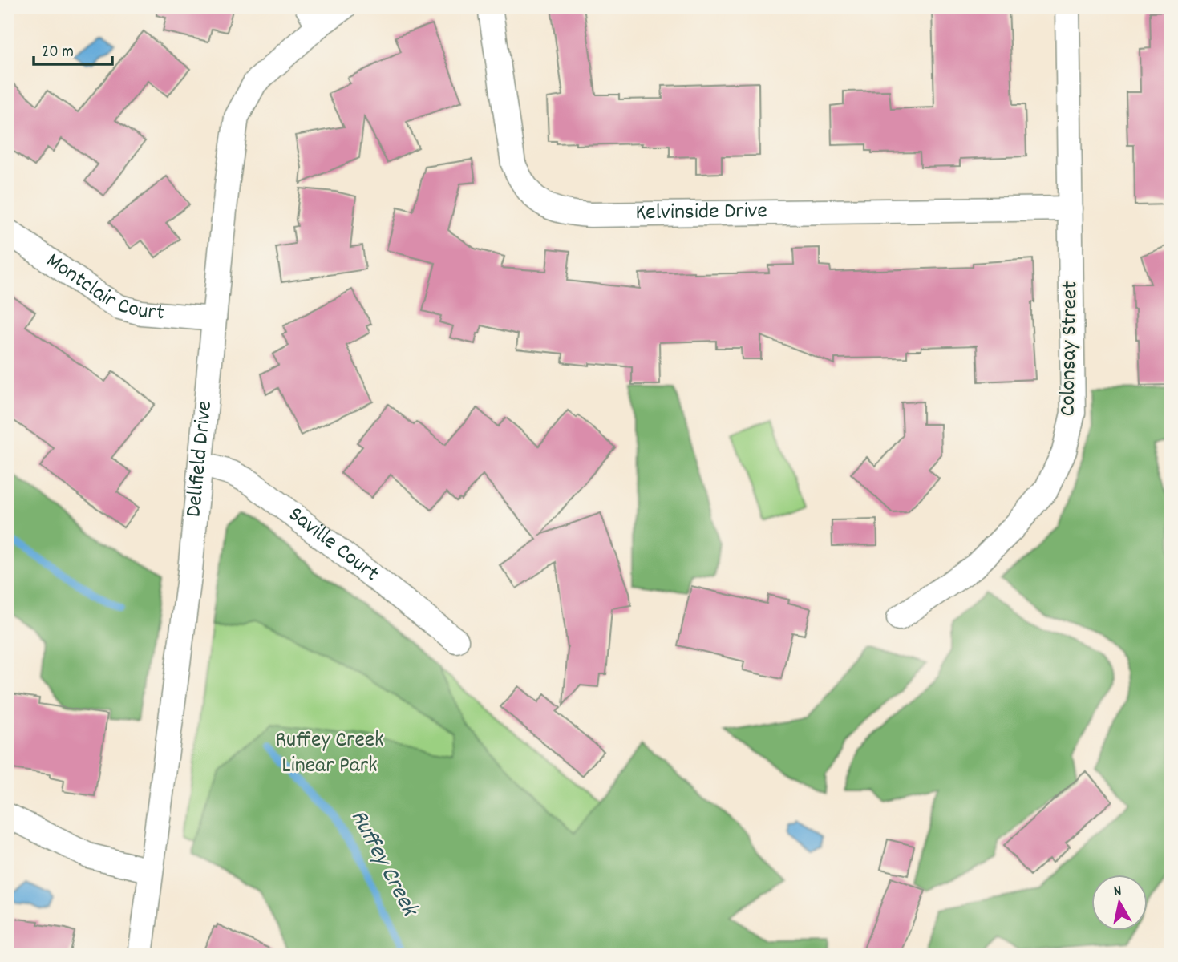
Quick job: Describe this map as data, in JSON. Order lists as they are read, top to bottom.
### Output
{
  "streets": {
    "street": [
      "Kelvinside Drive",
      "Montclair Court",
      "Colonsay Street",
      "Dellfield Drive",
      "Saville Court"
    ]
  },
  "crossings": [
    ["Kelvinside Drive", "Colonsay Street"],
    ["Montclair Court", "Dellfield Drive"],
    ["Dellfield Drive", "Saville Court"]
  ],
  "water": ["Ruffey Creek"],
  "parks": ["Ruffey Creek Linear Park"],
  "scale_bar": "20 m",
  "north": "top"
}
